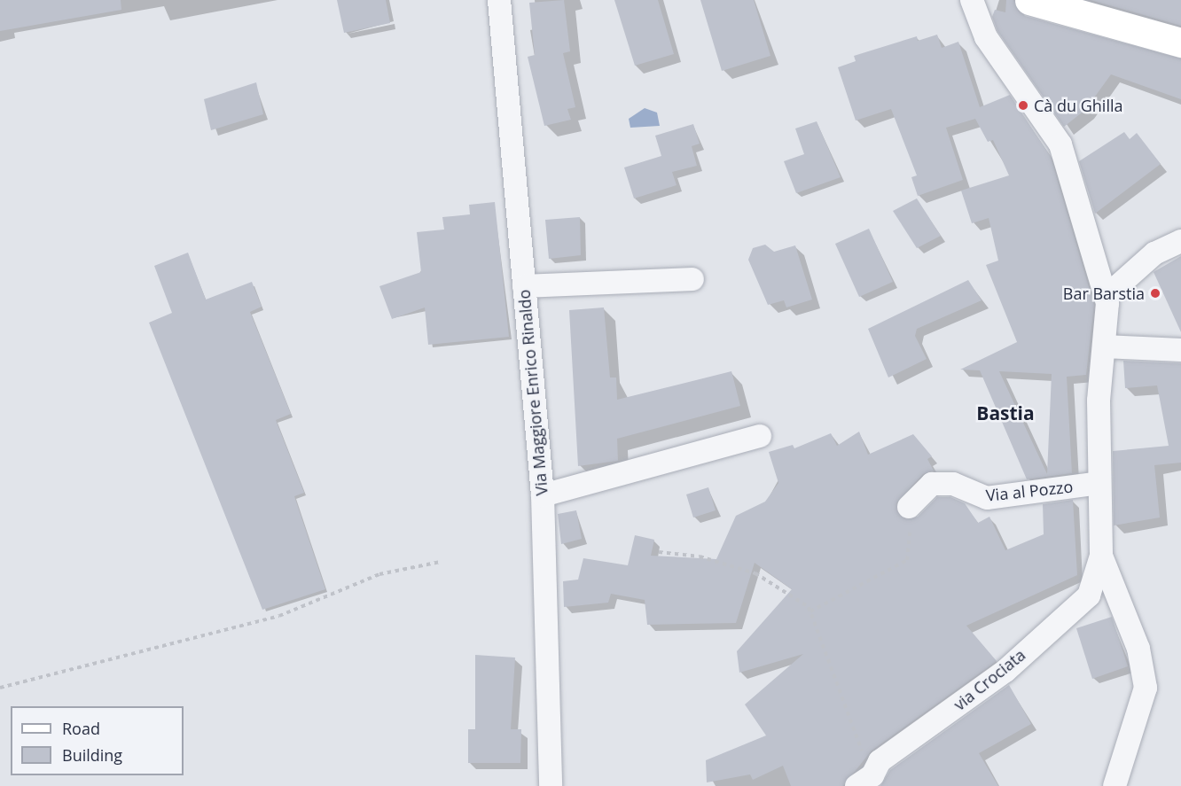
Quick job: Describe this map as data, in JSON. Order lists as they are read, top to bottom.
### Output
{
  "streets": {
    "street": ["Via Maggiore Enrico Rinaldo", "Via al Pozzo", "via Crociata"]
  },
  "districts": ["Bastia"],
  "places": ["Cà du Ghilla", "Bar Barstia"],
  "legend": ["Road", "Building"]
}
